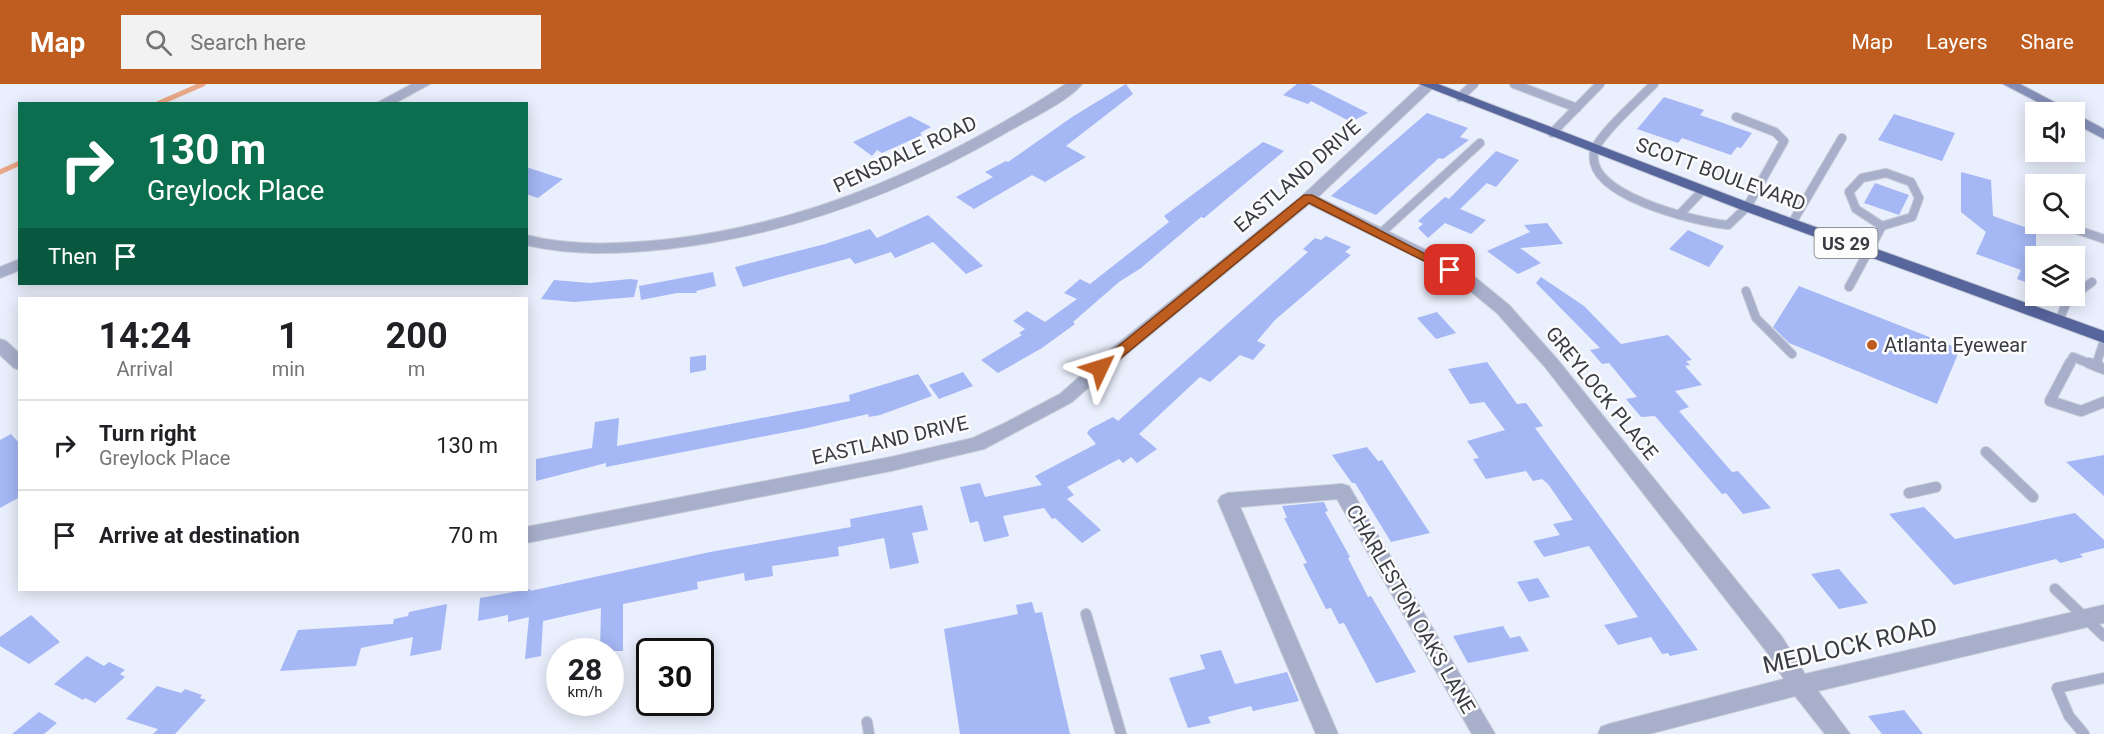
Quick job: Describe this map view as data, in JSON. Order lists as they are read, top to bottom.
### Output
{
  "streets": {
    "highway": ["SCOTT BOULEVARD", "US 29"],
    "street": [
      "PENSDALE ROAD",
      "EASTLAND DRIVE",
      "GREYLOCK PLACE",
      "CHARLESTON OAKS LANE",
      "MEDLOCK ROAD"
    ]
  },
  "crossings": [
    ["SCOTT BOULEVARD", "EASTLAND DRIVE"],
    ["EASTLAND DRIVE", "GREYLOCK PLACE"],
    ["GREYLOCK PLACE", "MEDLOCK ROAD"]
  ],
  "places": ["Atlanta Eyewear"],
  "page": {
    "header": "Map",
    "search": "Search here",
    "nav": ["Map", "Layers", "Share"],
    "turn": ["130 m", "Greylock Place"],
    "then": "Then",
    "eta": [
      "14:24",
      "Arrival",
      "1",
      "min",
      "200",
      "m"
    ],
    "list": [
      {
        "name": "Turn right",
        "note": "Greylock Place",
        "value": "130 m"
      },
      {
        "name": "Arrive at destination",
        "value": "70 m"
      }
    ],
    "speed": "28 km/h",
    "limit": "30"
  }
}
